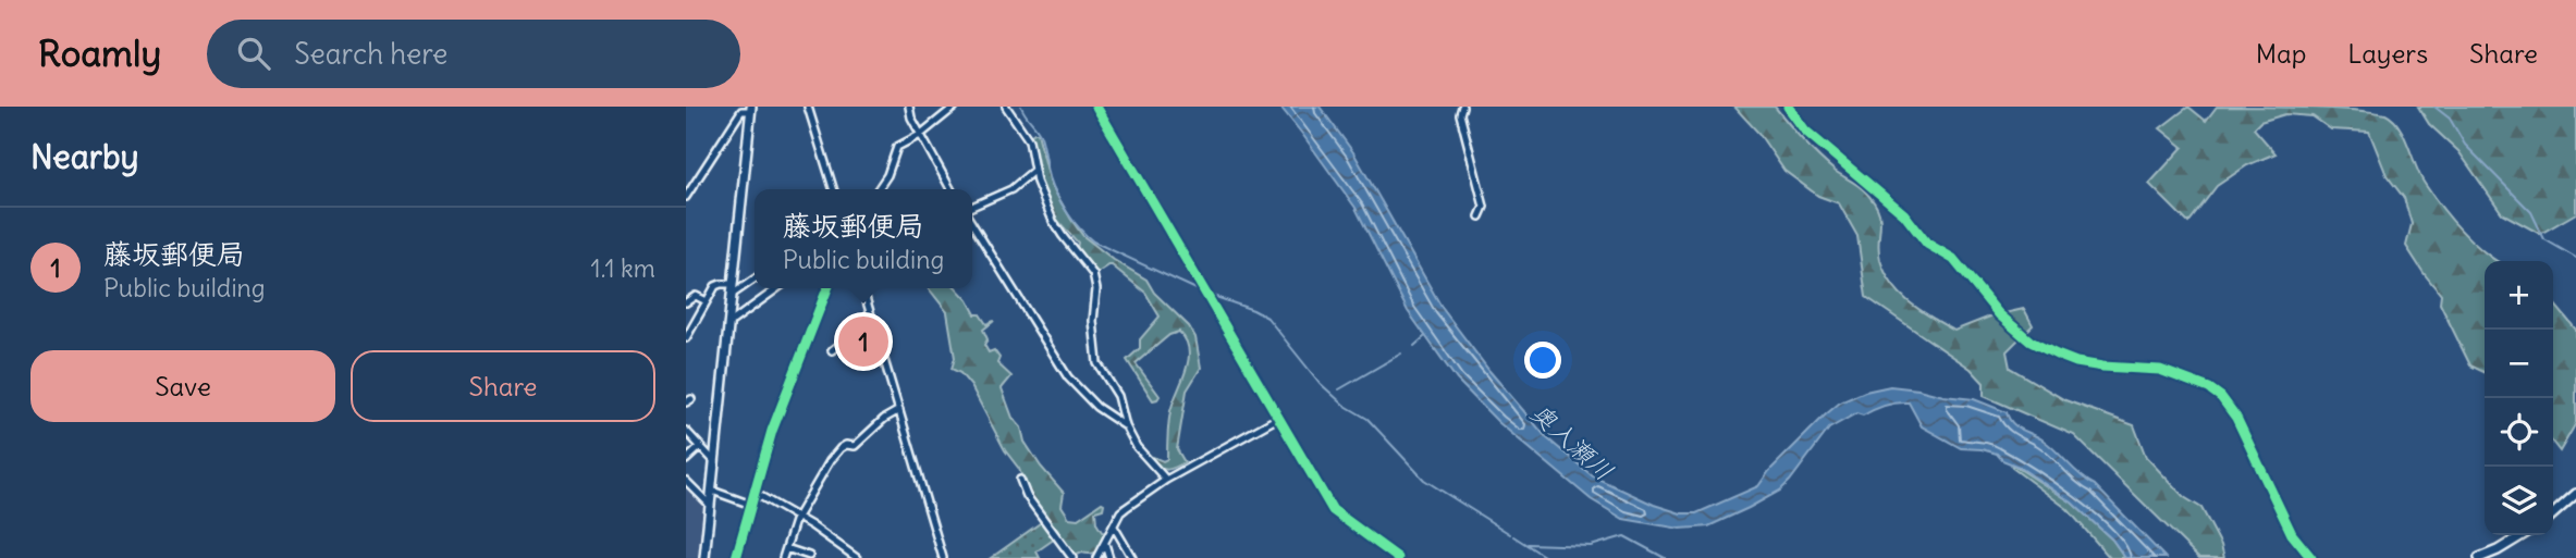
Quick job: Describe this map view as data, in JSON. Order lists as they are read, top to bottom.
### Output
{
  "water": ["奥入瀬川"],
  "page": {
    "header": "Roamly",
    "search": "Search here",
    "nav": ["Map", "Layers", "Share"],
    "heading": "Nearby",
    "popup": ["藤坂郵便局", "Public building"],
    "list": [
      {
        "mark": "1",
        "name": "藤坂郵便局",
        "note": "Public building",
        "value": "1.1 km"
      }
    ],
    "map_buttons": ["+", "−"],
    "pins": "1",
    "buttons": ["Save", "Share"]
  }
}
